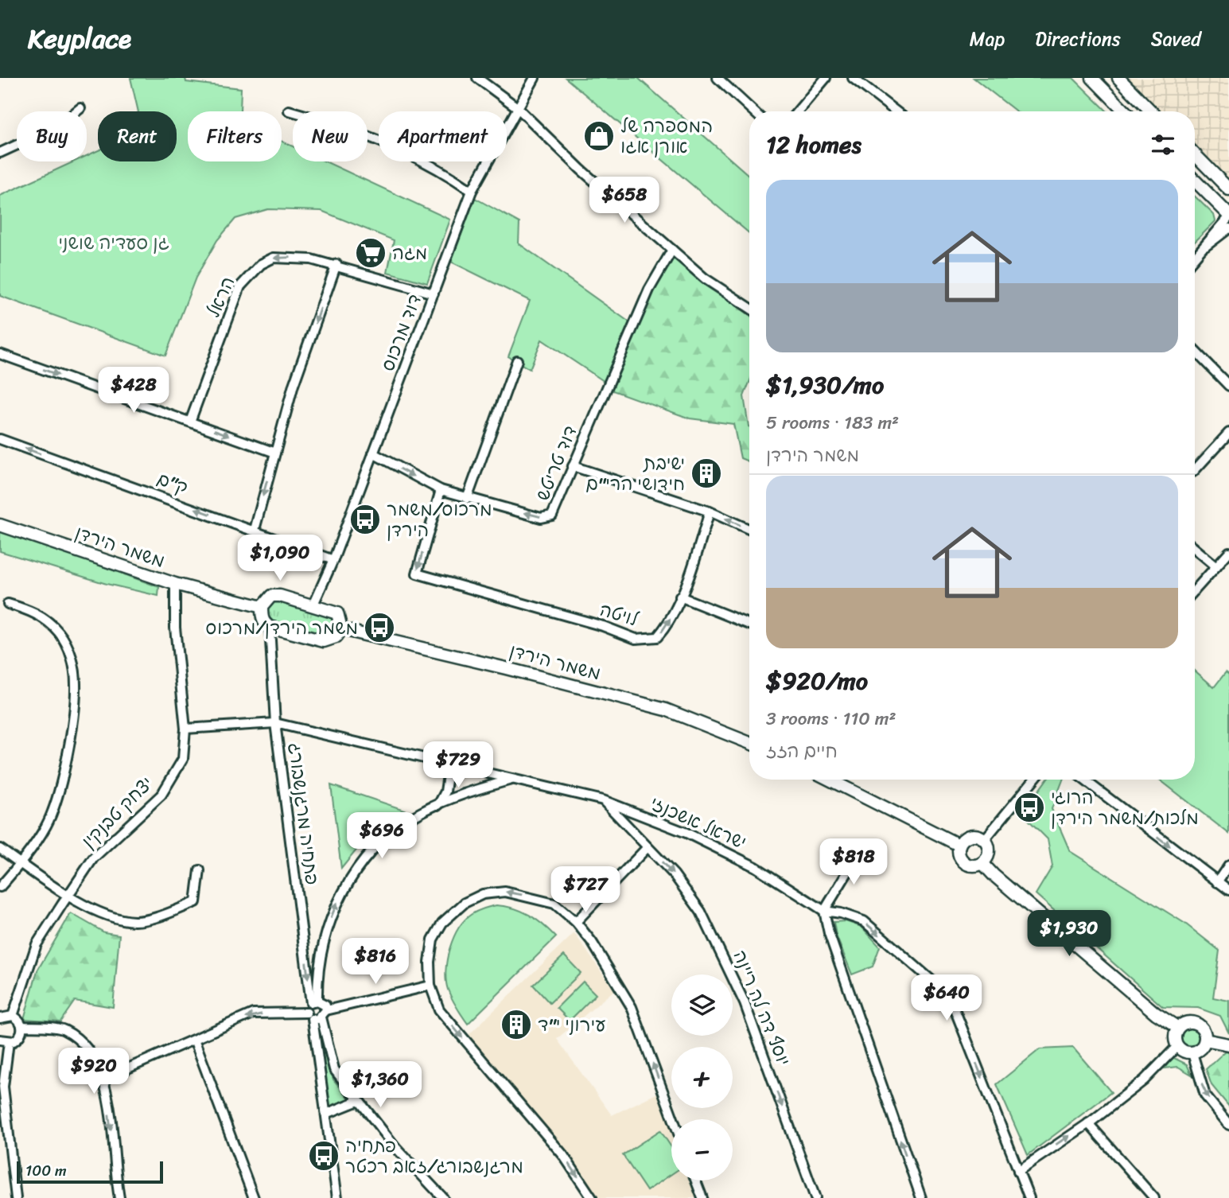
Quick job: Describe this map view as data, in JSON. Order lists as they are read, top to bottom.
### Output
{
  "streets": {
    "street": [
      "הראל",
      "דוד מרכוס",
      "דוד טריטש",
      "ק\"ם",
      "משמר הירדן",
      "לויטה",
      "יצחק טבנקין",
      "פתחיה מרגנשבורג",
      "ישראל אשכנזי",
      "יוסף דה לה ריינה"
    ]
  },
  "crossings": [
    ["הראל", "דוד מרכוס"],
    ["דוד מרכוס", "דוד טריטש"],
    ["דוד מרכוס", "ק\"ם"],
    ["דוד טריטש", "לויטה"],
    ["משמר הירדן", "יצחק טבנקין"],
    ["יצחק טבנקין", "ישראל אשכנזי"],
    ["פתחיה מרגנשבורג", "ישראל אשכנזי"],
    ["ישראל אשכנזי", "יוסף דה לה ריינה"]
  ],
  "one_way": ["ק\"ם", "פתחיה מרגנשבורג", "יוסף דה לה ריינה"],
  "parks": ["גן סעדיה שושני"],
  "places": {
    "shop": ["המספרה של אורן אגו"],
    "supermarket": ["מגה"],
    "building": ["ישיבת חידושי הרי\"ם", "עירוני י\"ד"],
    "bus stop": [
      "מרכוס/משמר הירדן",
      "משמר הירדן/מרכוס",
      "הרוגי מלכות/משמר הירדן",
      "פתחיה מרגנשבורג/זאב רכטר"
    ]
  },
  "scale_bar": "100 m",
  "page": {
    "header": "Keyplace",
    "nav": ["Map", "Directions", "Saved"],
    "chip": [
      "Buy",
      "Rent",
      "Filters",
      "New",
      "Apartment"
    ],
    "heading": "12 homes",
    "price": [
      "$658",
      "$428",
      "$1,090",
      "$729",
      "$696",
      "$818",
      "$727",
      "$1,930",
      "$816",
      "$640",
      "$920",
      "$1,360"
    ],
    "list": [
      {
        "name": "$1,930/mo",
        "note": "5 rooms · 183 m² · משמר הירדן"
      },
      {
        "name": "$920/mo",
        "note": "3 rooms · 110 m² · חיים הזז"
      }
    ],
    "map_buttons": ["+", "−"],
    "scale": "100 m"
  }
}
